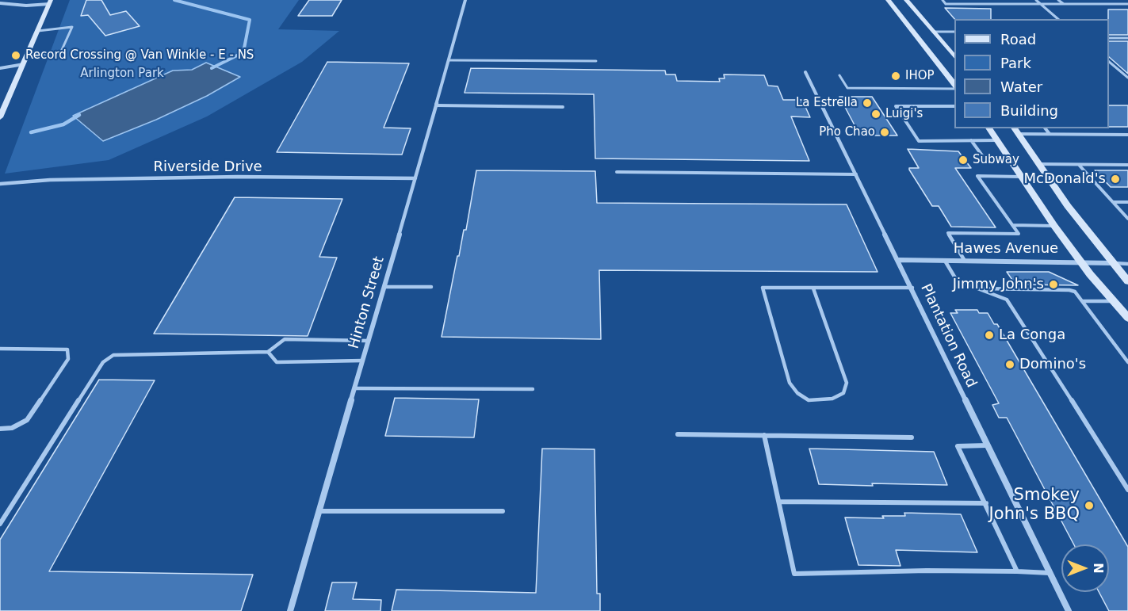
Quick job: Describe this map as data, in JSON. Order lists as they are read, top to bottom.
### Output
{
  "streets": {
    "street": [
      "Riverside Drive",
      "Hawes Avenue",
      "Hinton Street",
      "Plantation Road"
    ]
  },
  "crossings": [
    ["Riverside Drive", "Hinton Street"],
    ["Hawes Avenue", "Plantation Road"]
  ],
  "parks": ["Arlington Park"],
  "places": [
    "Record Crossing @ Van Winkle - E - NS",
    "IHOP",
    "La Estrella",
    "Luigi's",
    "Pho Chao",
    "Subway",
    "McDonald's",
    "Jimmy John's",
    "La Conga",
    "Domino's",
    "Smokey John's BBQ"
  ],
  "legend": [
    "Road",
    "Park",
    "Water",
    "Building"
  ],
  "north": "right"
}
